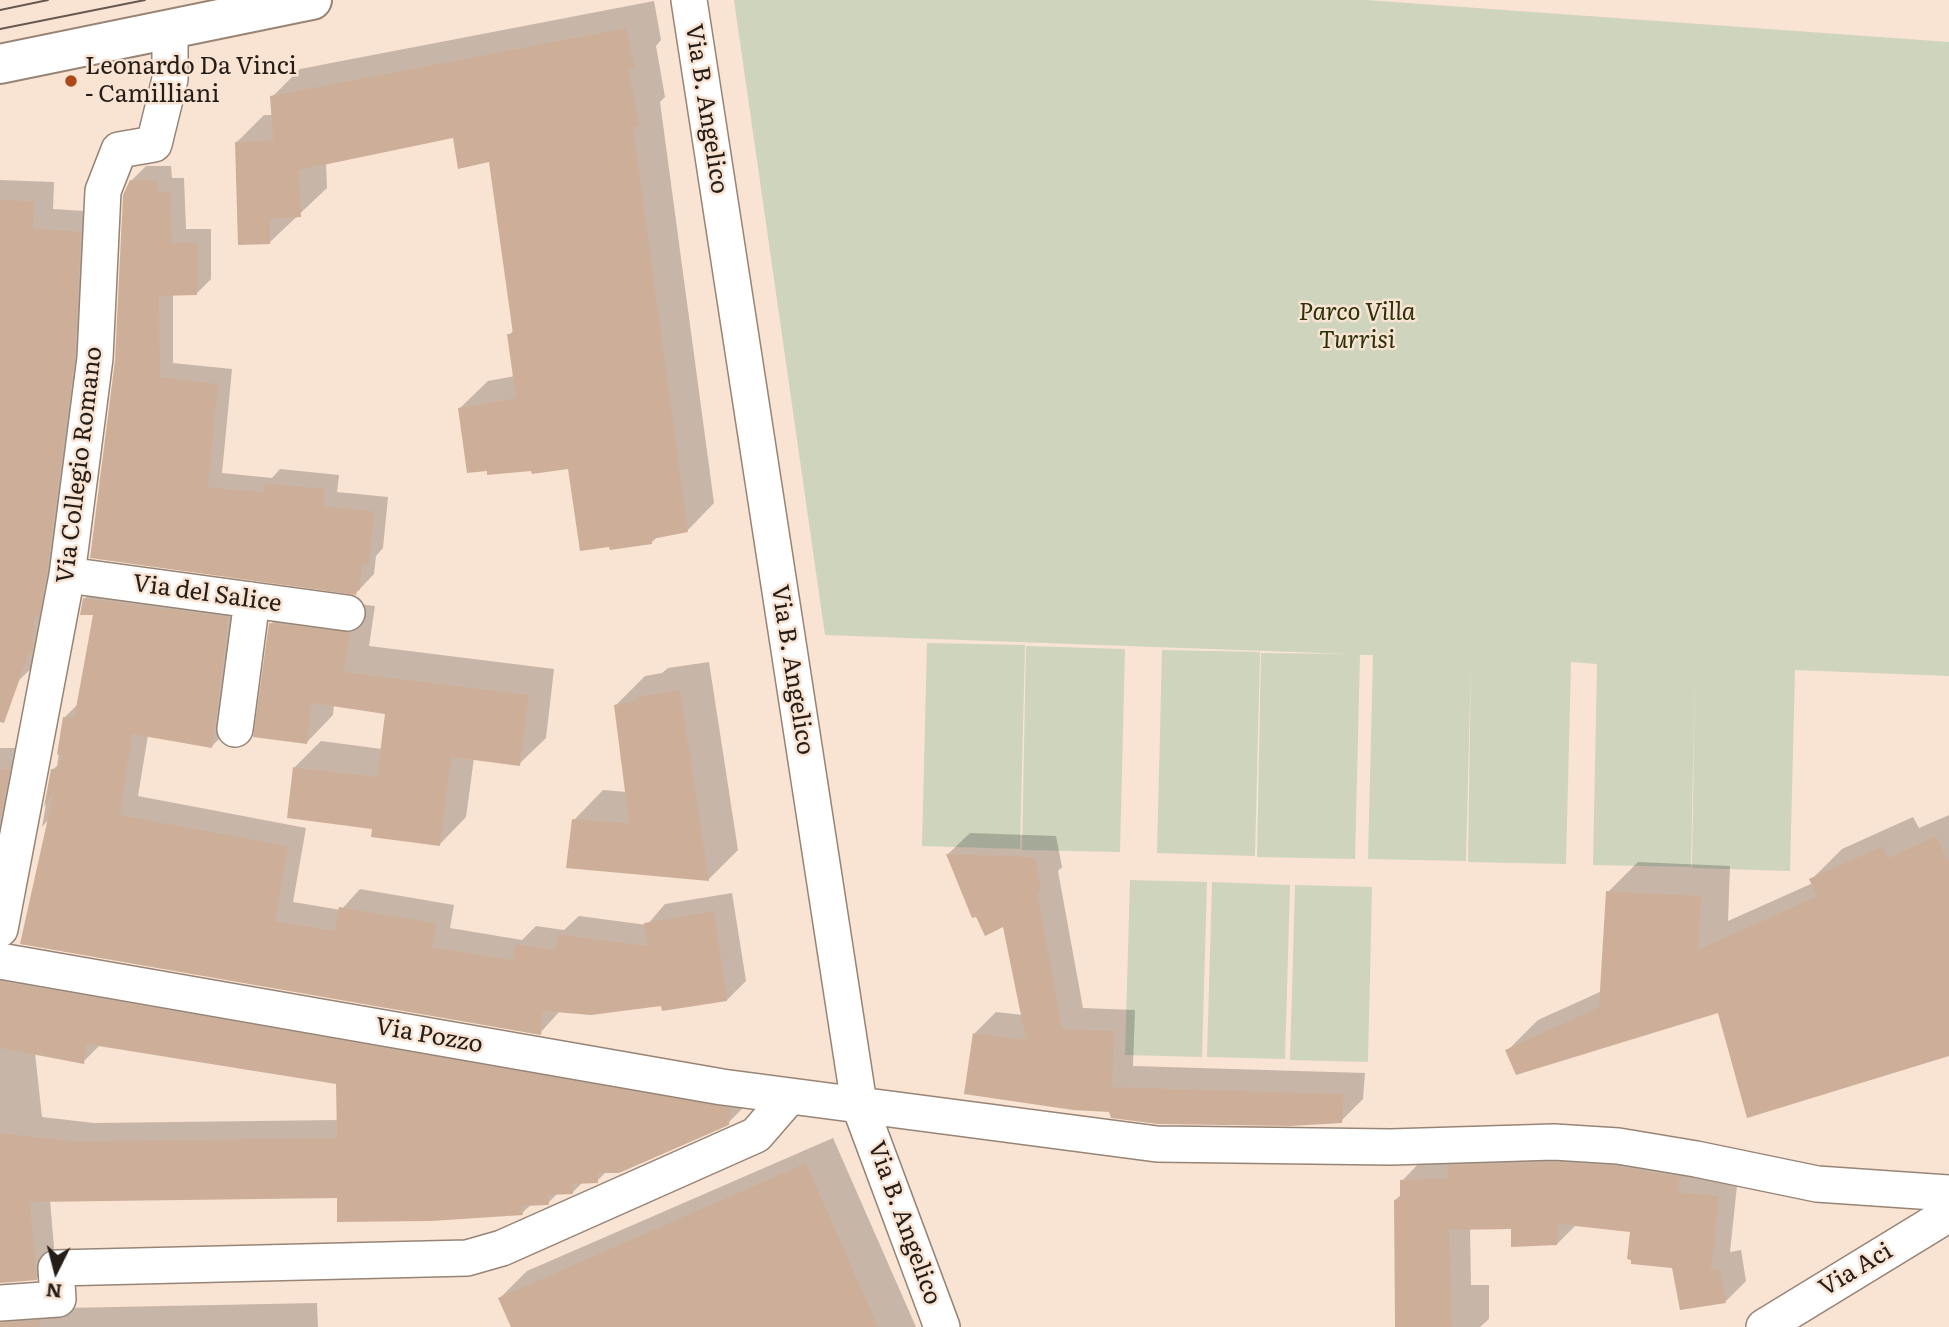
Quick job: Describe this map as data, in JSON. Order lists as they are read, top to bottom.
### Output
{
  "streets": {
    "street": [
      "Via B. Angelico",
      "Via Collegio Romano",
      "Via del Salice",
      "Via Pozzo",
      "Via Aci"
    ]
  },
  "crossings": [
    ["Via B. Angelico", "Via Pozzo"],
    ["Via Collegio Romano", "Via del Salice"]
  ],
  "parks": ["Parco Villa Turrisi"],
  "places": ["Leonardo Da Vinci - Camilliani"],
  "north": "bottom"
}
